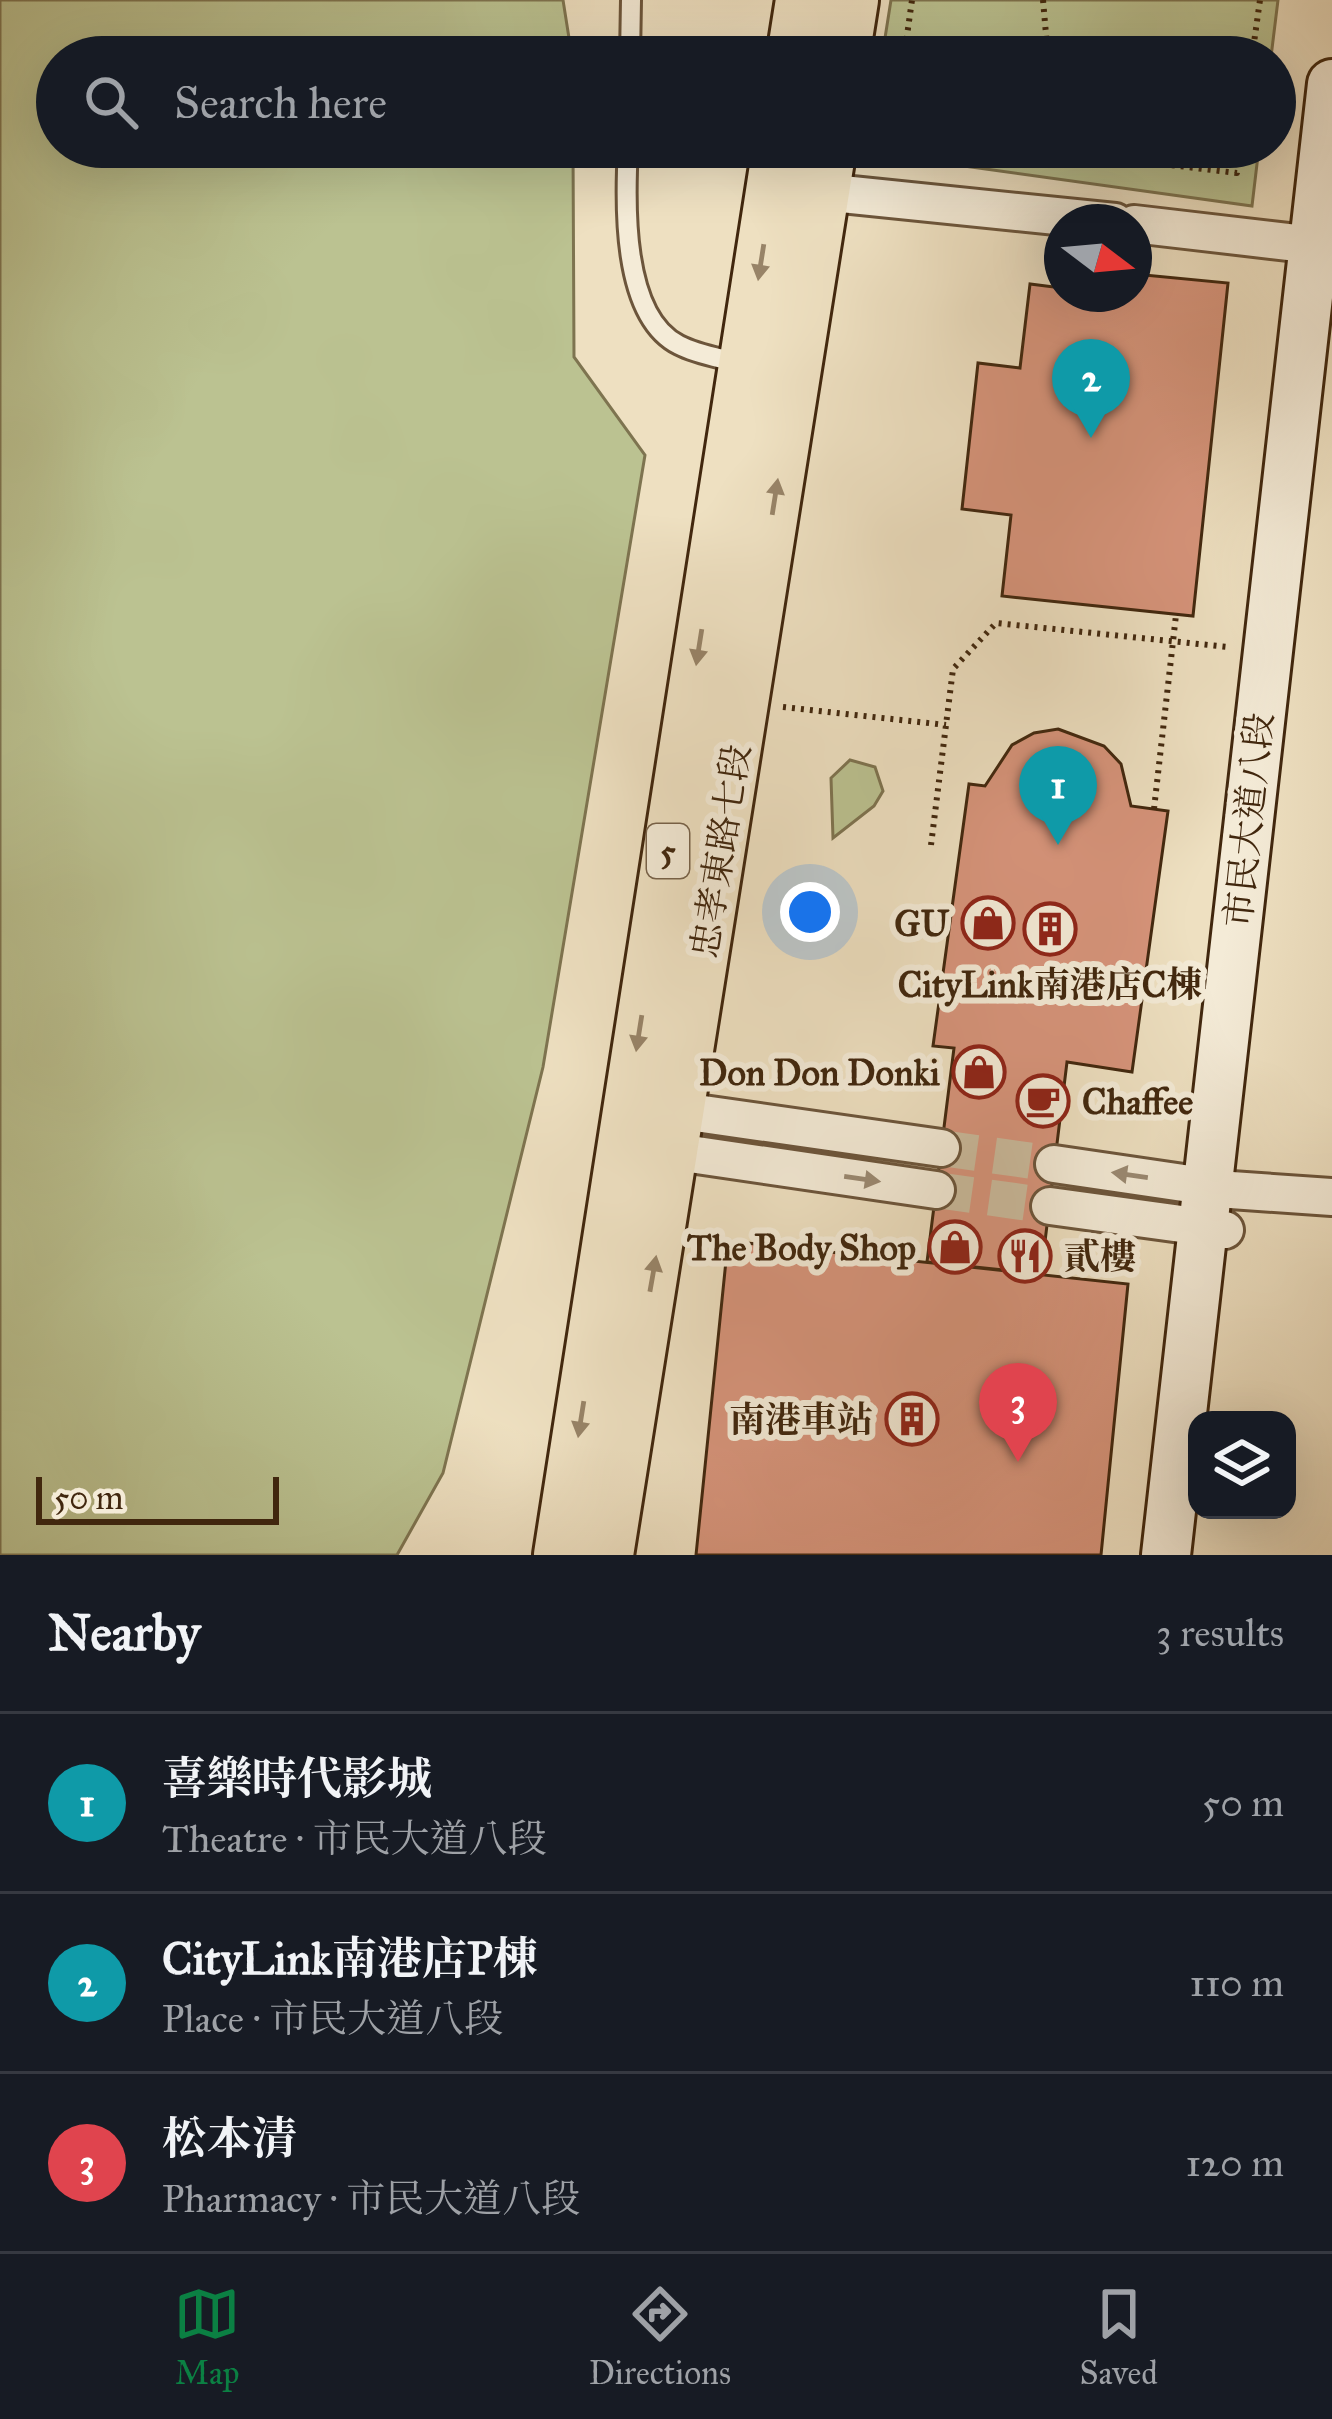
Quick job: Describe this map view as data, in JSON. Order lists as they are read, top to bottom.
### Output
{
  "streets": {
    "main road": ["5", "忠孝東路七段"],
    "street": ["市民大道八段"]
  },
  "places": {
    "shop": ["GU", "Don Don Donki", "The Body Shop"],
    "building": ["CityLink南港店C棟", "南港車站"],
    "cafe": ["Chaffee"],
    "restaurant": ["貳樓"]
  },
  "scale_bar": "50 m",
  "north": "right",
  "page": {
    "search": "Search here",
    "pins": ["2", "1", "3"],
    "scale": "50 m",
    "heading": ["Nearby", "3 results"],
    "list": [
      {
        "mark": "1",
        "name": "喜樂時代影城",
        "note": "Theatre · 市民大道八段",
        "value": "50 m"
      },
      {
        "mark": "2",
        "name": "CityLink南港店P棟",
        "note": "Place · 市民大道八段",
        "value": "110 m"
      },
      {
        "mark": "3",
        "name": "松本清",
        "note": "Pharmacy · 市民大道八段",
        "value": "120 m"
      }
    ],
    "nav": ["Map", "Directions", "Saved"]
  }
}
